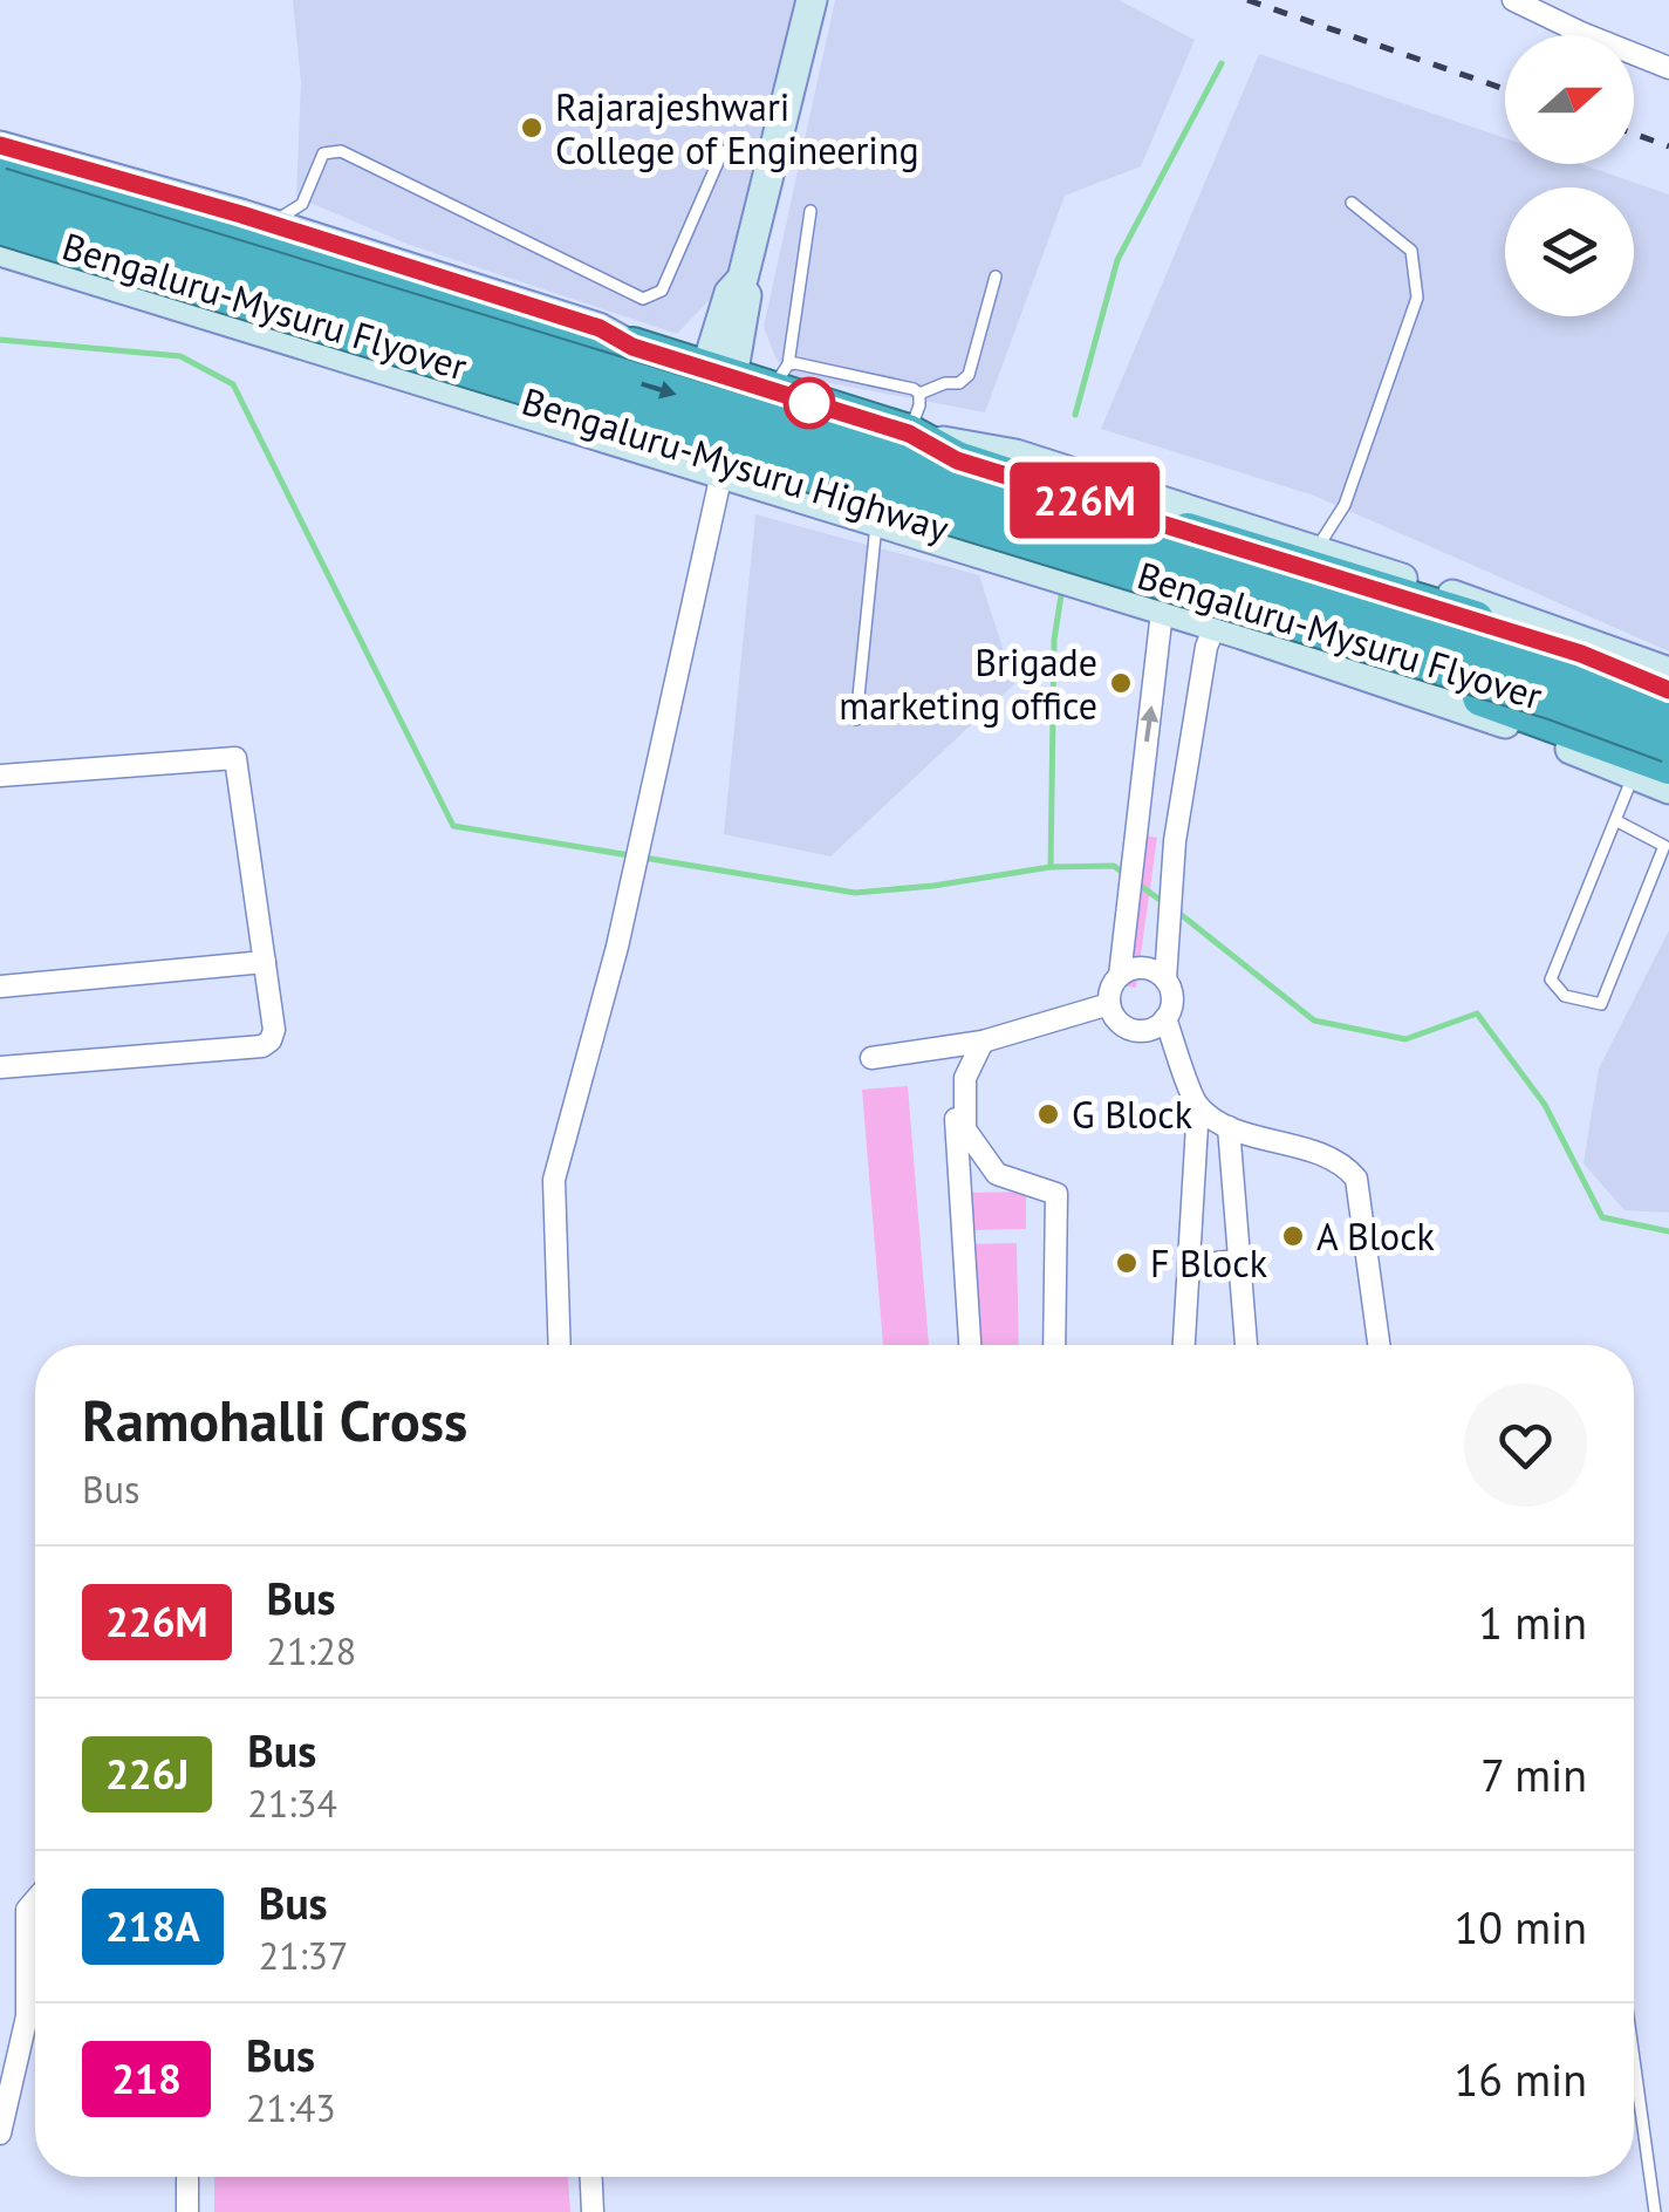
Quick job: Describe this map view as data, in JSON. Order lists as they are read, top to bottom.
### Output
{
  "streets": {
    "highway": ["Bengaluru-Mysuru Flyover", "Bengaluru-Mysuru Highway"]
  },
  "places": [
    "Rajarajeshwari College of Engineering",
    "Brigade marketing office",
    "G Block",
    "A Block",
    "F Block"
  ],
  "lines": ["bus line 226M"],
  "north": "right",
  "page": {
    "on_map": "226M",
    "heading": ["Ramohalli Cross", "Bus"],
    "list": [
      {
        "mark": "226M",
        "name": "Bus",
        "note": "21:28",
        "value": "1 min"
      },
      {
        "mark": "226J",
        "name": "Bus",
        "note": "21:34",
        "value": "7 min"
      },
      {
        "mark": "218A",
        "name": "Bus",
        "note": "21:37",
        "value": "10 min"
      },
      {
        "mark": "218",
        "name": "Bus",
        "note": "21:43",
        "value": "16 min"
      }
    ]
  }
}
